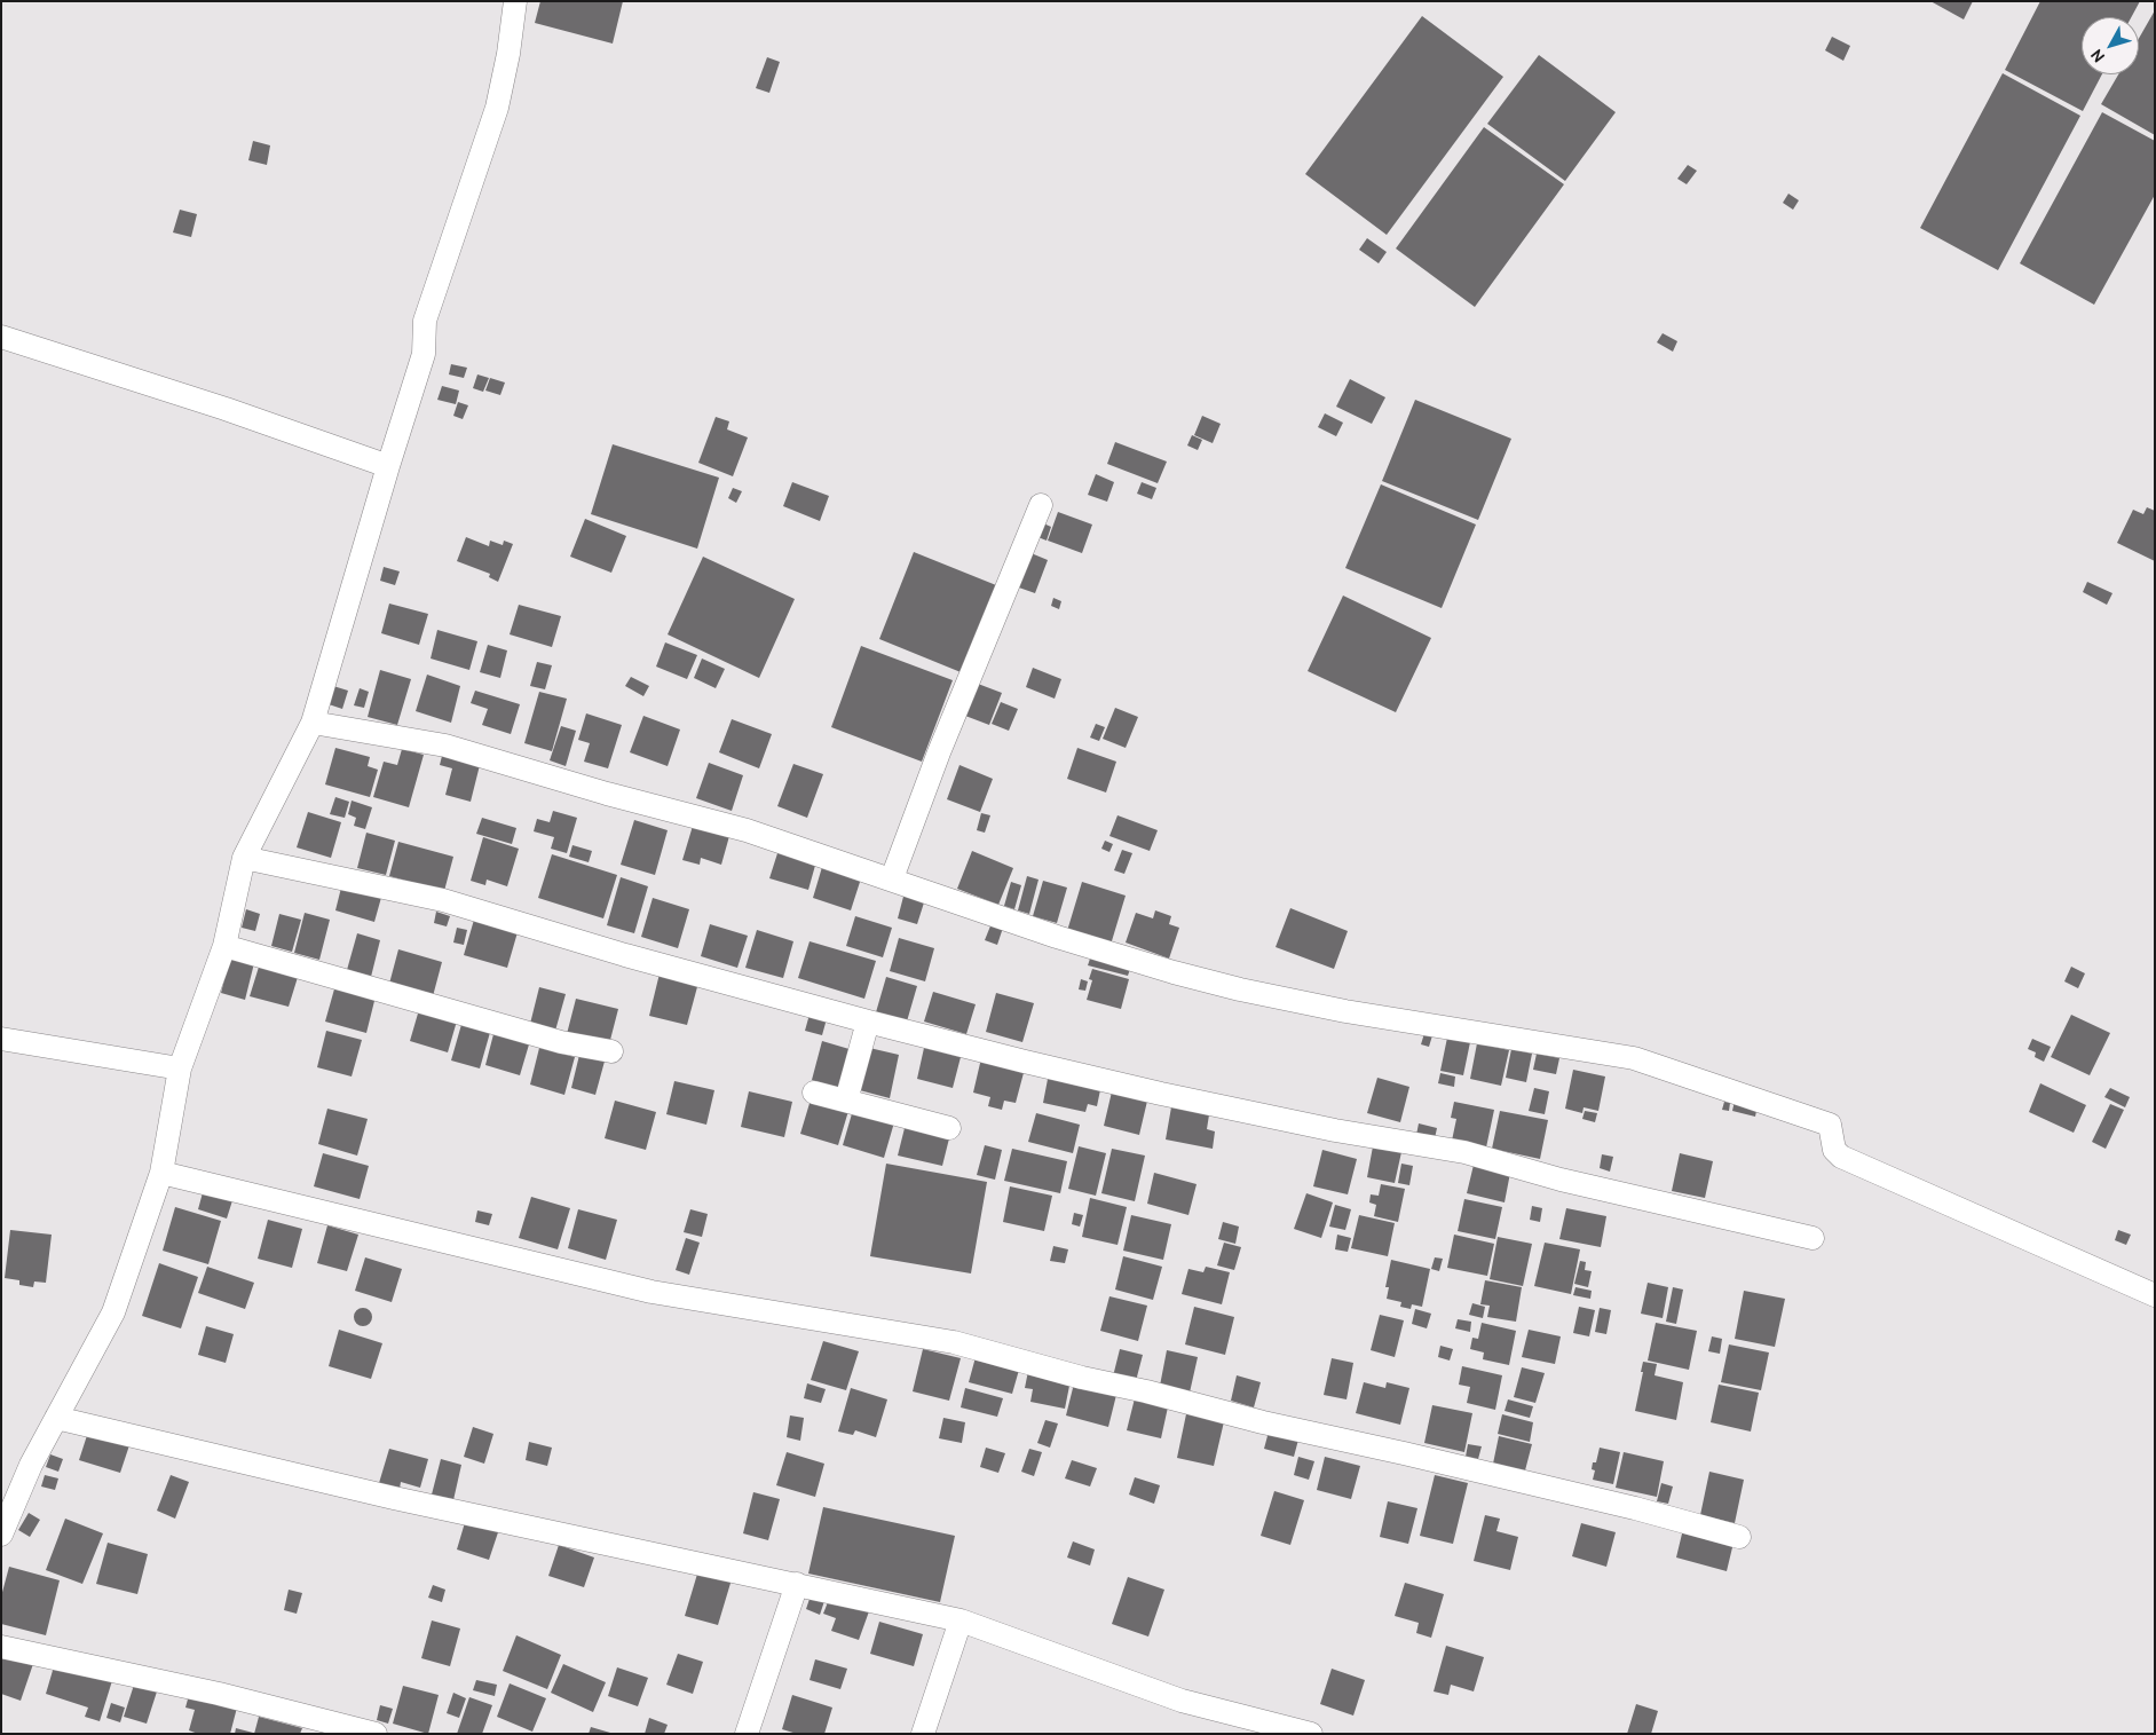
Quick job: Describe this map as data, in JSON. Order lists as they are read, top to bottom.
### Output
{
  "north": "bottom left"
}
